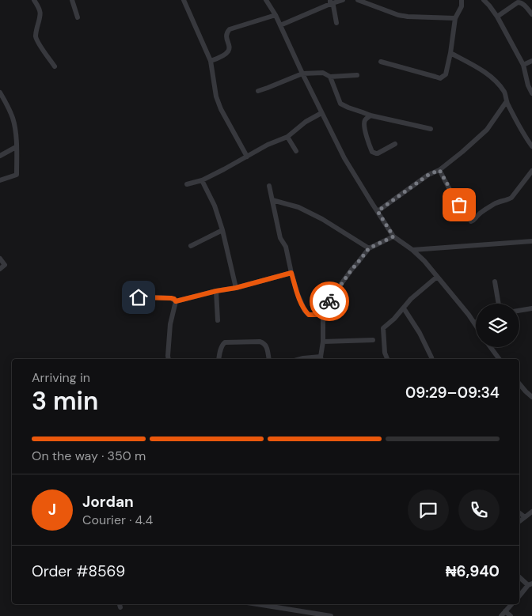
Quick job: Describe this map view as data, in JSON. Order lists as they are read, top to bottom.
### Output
{
  "page": {
    "heading": ["3 min", "Arriving in", "09:29–09:34"],
    "panel": [
      "Jordan",
      "Courier · 4.4",
      "Order #8569",
      "₦6,940"
    ],
    "bar": "On the way · 350 m",
    "round": "J"
  }
}
